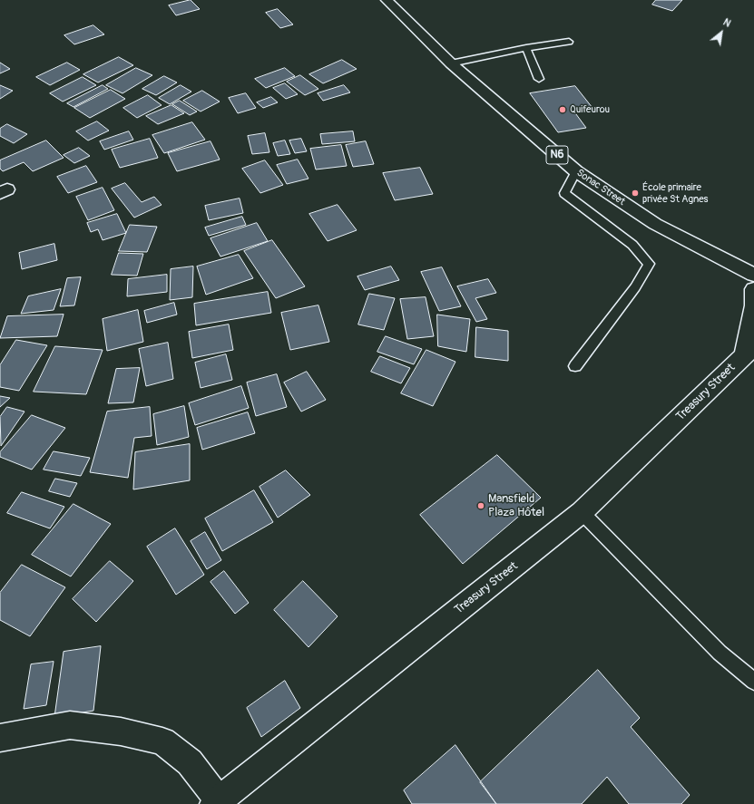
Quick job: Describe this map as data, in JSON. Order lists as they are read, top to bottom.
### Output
{
  "streets": {
    "main road": ["N6", "Sonac Street", "Treasury Street"]
  },
  "places": ["Quifeurou", "École primaire privée St Agnes", "Mansfield Plaza Hôtel"],
  "north": "top right"
}
